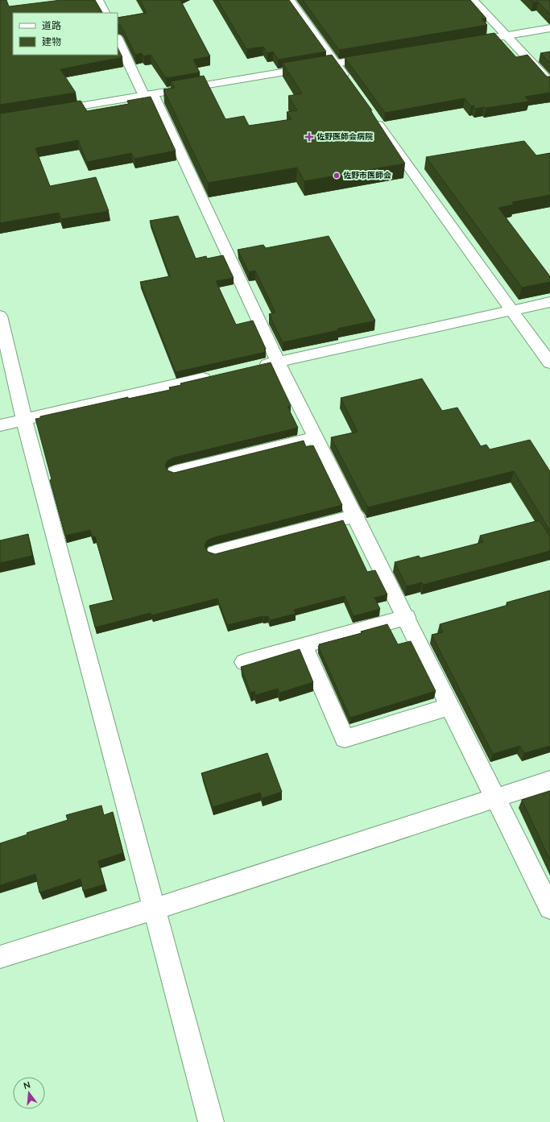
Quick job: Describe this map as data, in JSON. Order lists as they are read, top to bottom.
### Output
{
  "places": {
    "health": ["佐野医師会病院"],
    "other": ["佐野市医師会"]
  },
  "legend": ["道路", "建物"],
  "north": "top"
}
